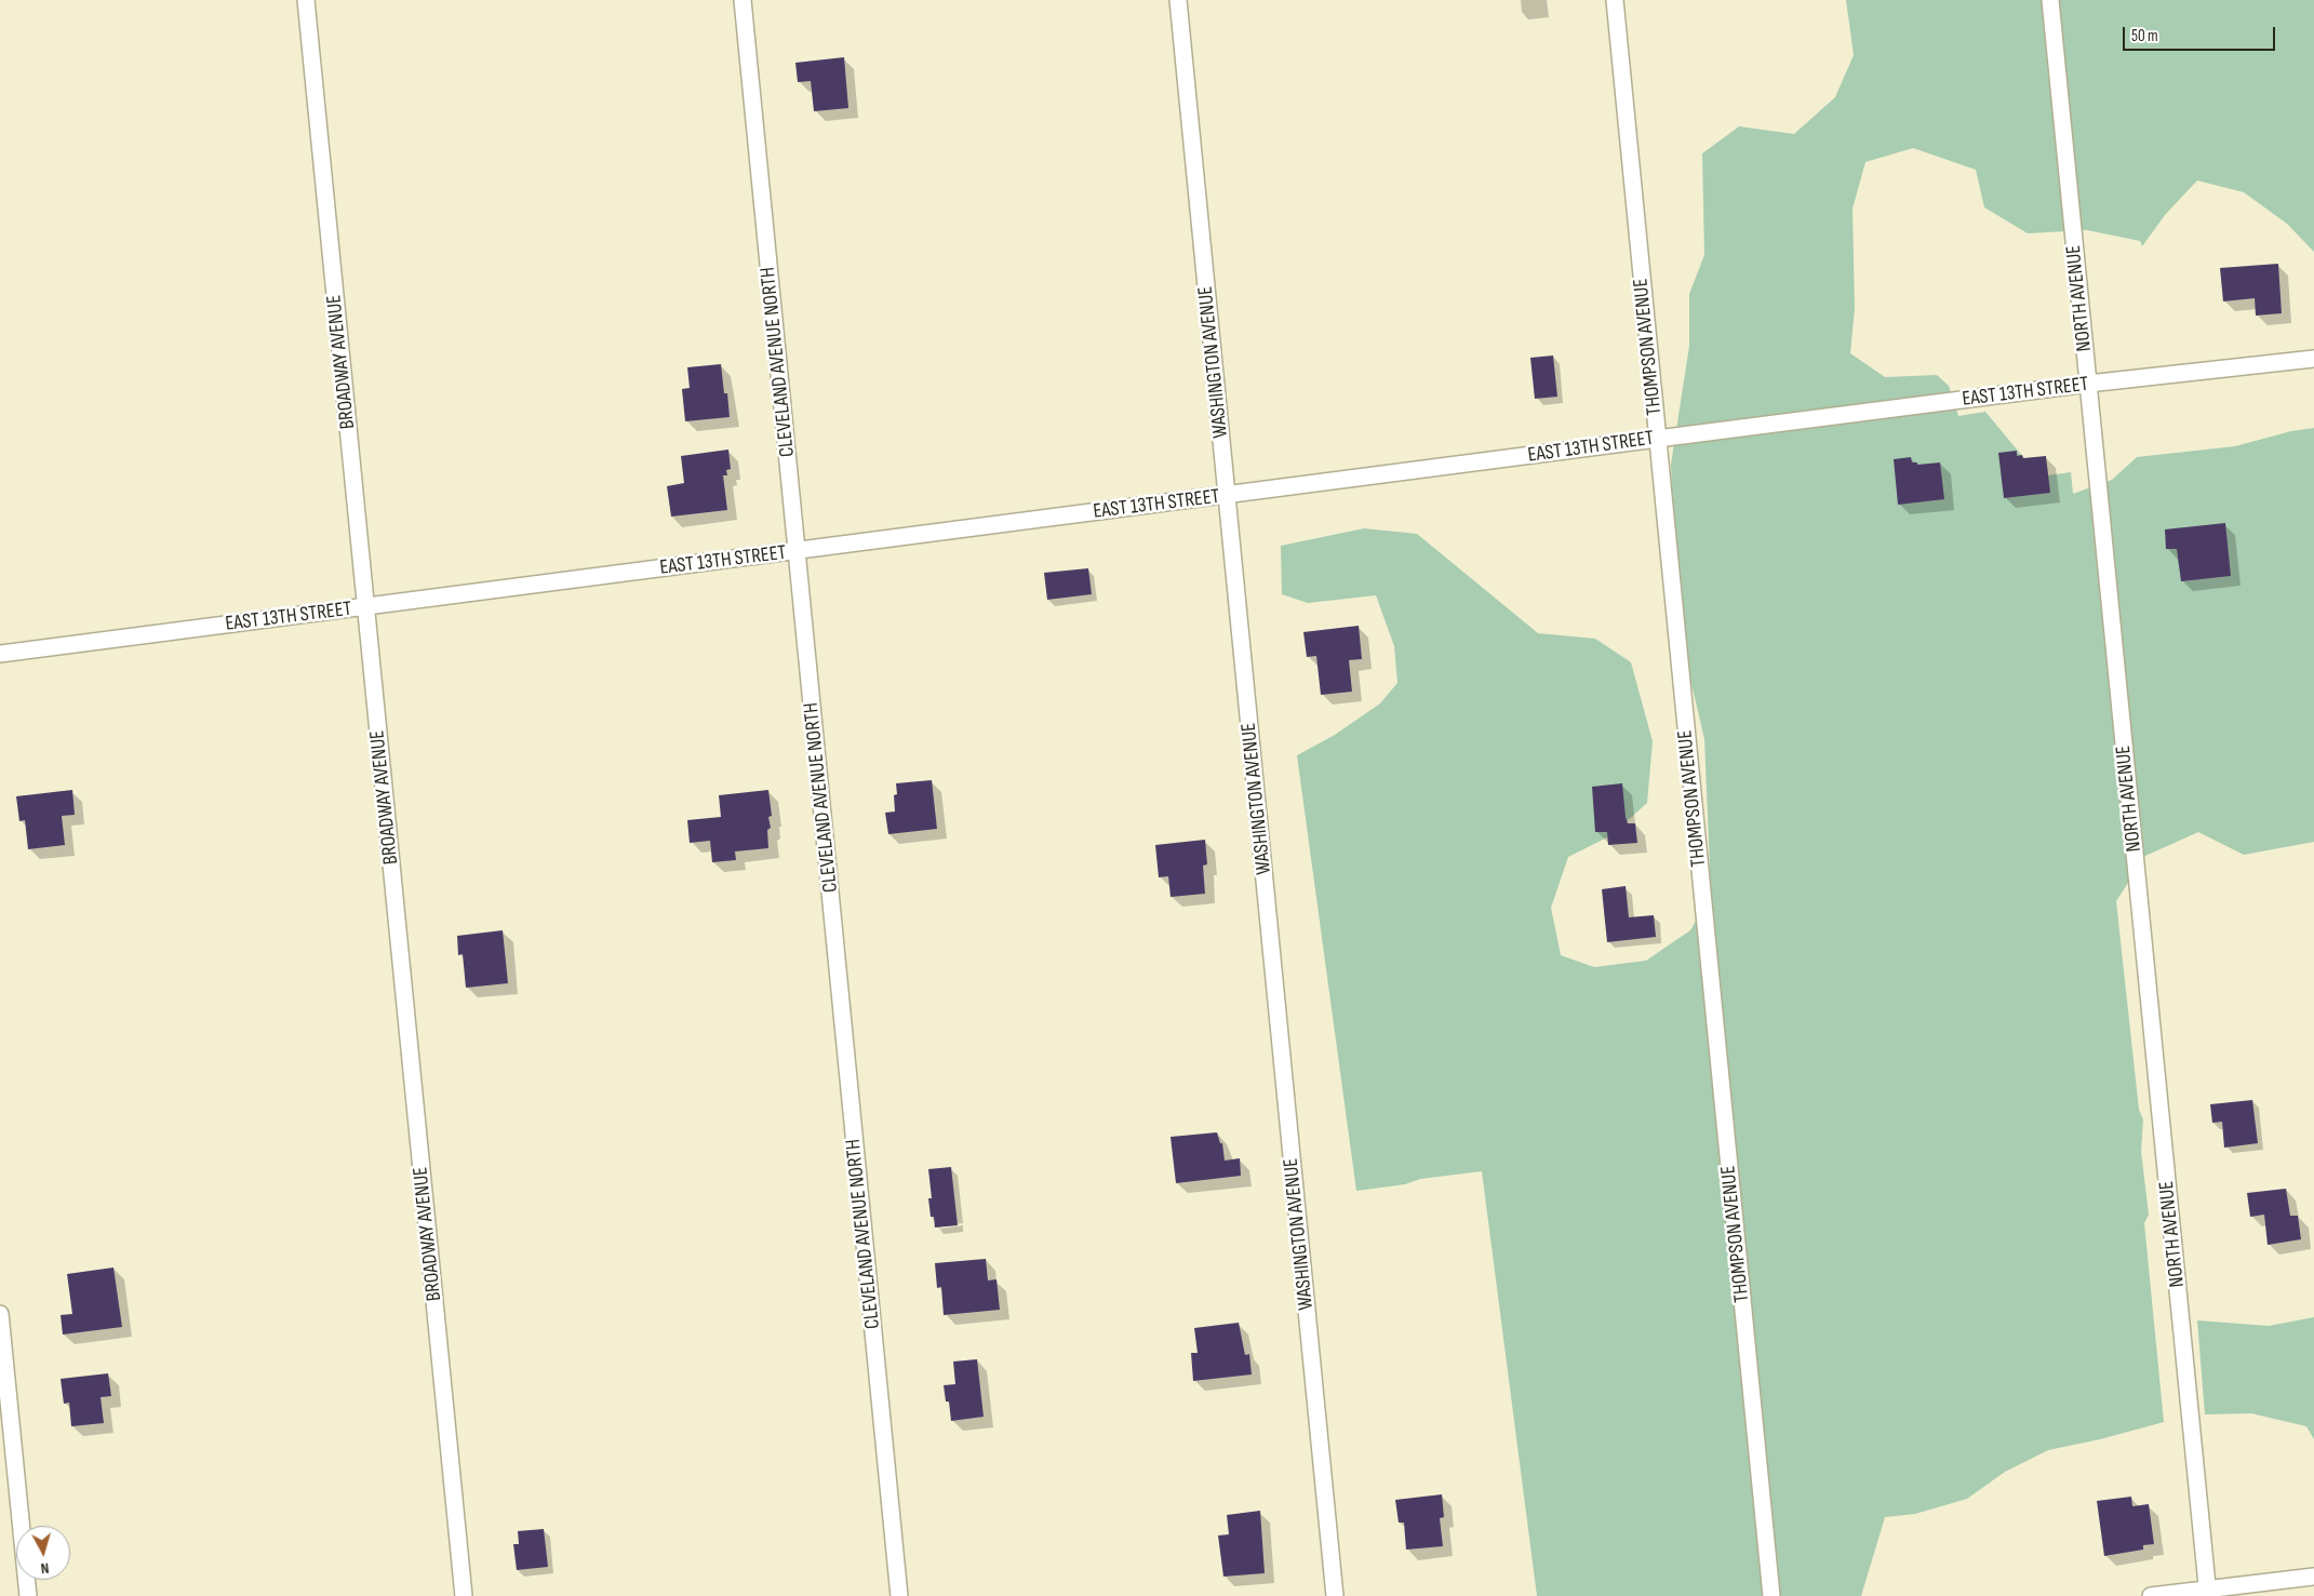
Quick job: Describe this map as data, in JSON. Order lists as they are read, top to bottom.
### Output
{
  "streets": {
    "street": [
      "NORTH AVENUE",
      "THOMPSON AVENUE",
      "BROADWAY AVENUE",
      "CLEVELAND AVENUE NORTH",
      "WASHINGTON AVENUE",
      "EAST 13TH STREET"
    ]
  },
  "crossings": [
    ["NORTH AVENUE", "EAST 13TH STREET"],
    ["THOMPSON AVENUE", "EAST 13TH STREET"],
    ["BROADWAY AVENUE", "EAST 13TH STREET"],
    ["CLEVELAND AVENUE NORTH", "EAST 13TH STREET"],
    ["WASHINGTON AVENUE", "EAST 13TH STREET"]
  ],
  "scale_bar": "50 m",
  "north": "bottom"
}
